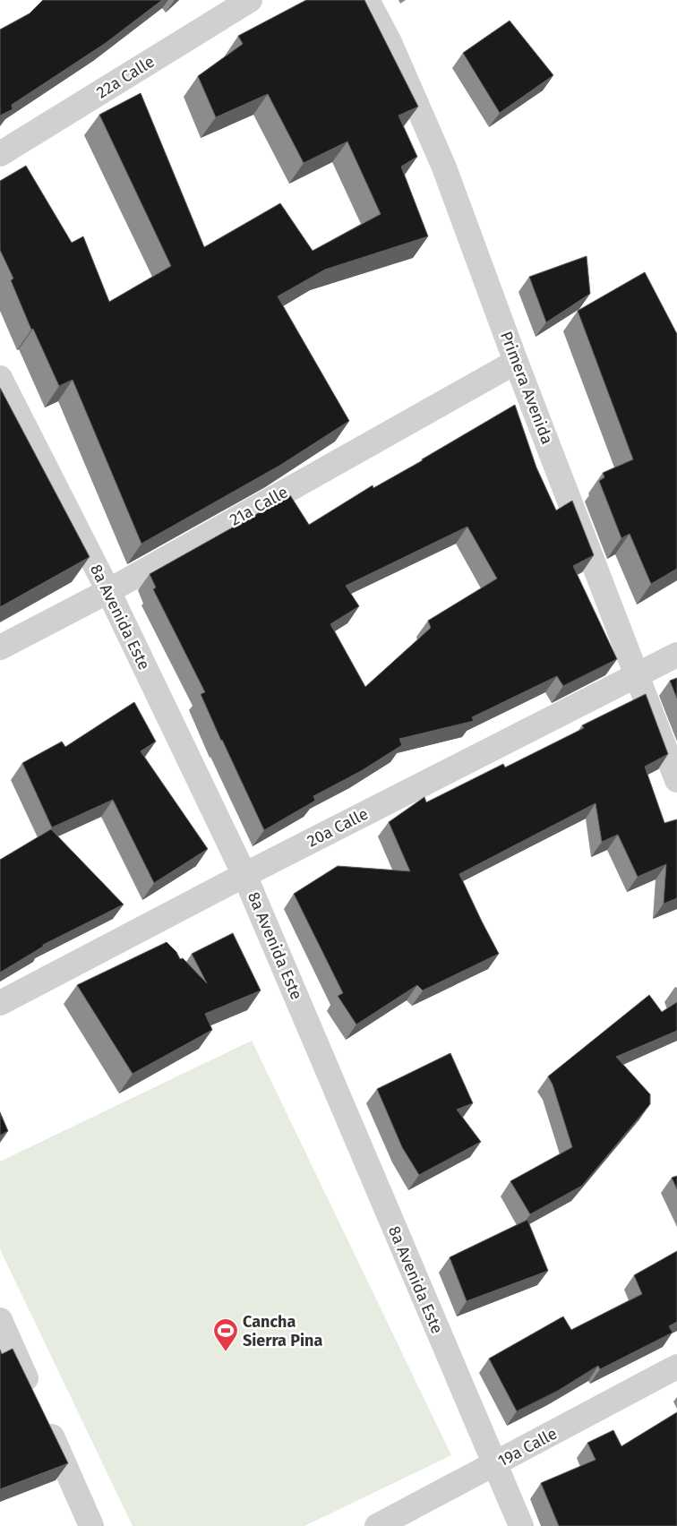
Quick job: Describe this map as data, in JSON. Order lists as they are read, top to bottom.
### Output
{
  "streets": {
    "street": [
      "22a Calle",
      "Primera Avenida",
      "21a Calle",
      "8a Avenida Este",
      "20a Calle",
      "19a Calle"
    ]
  },
  "crossings": [
    ["Primera Avenida", "21a Calle"],
    ["Primera Avenida", "20a Calle"],
    ["21a Calle", "8a Avenida Este"],
    ["8a Avenida Este", "20a Calle"],
    ["8a Avenida Este", "19a Calle"]
  ],
  "places": {
    "sports": ["Cancha Sierra Pina"]
  }
}
